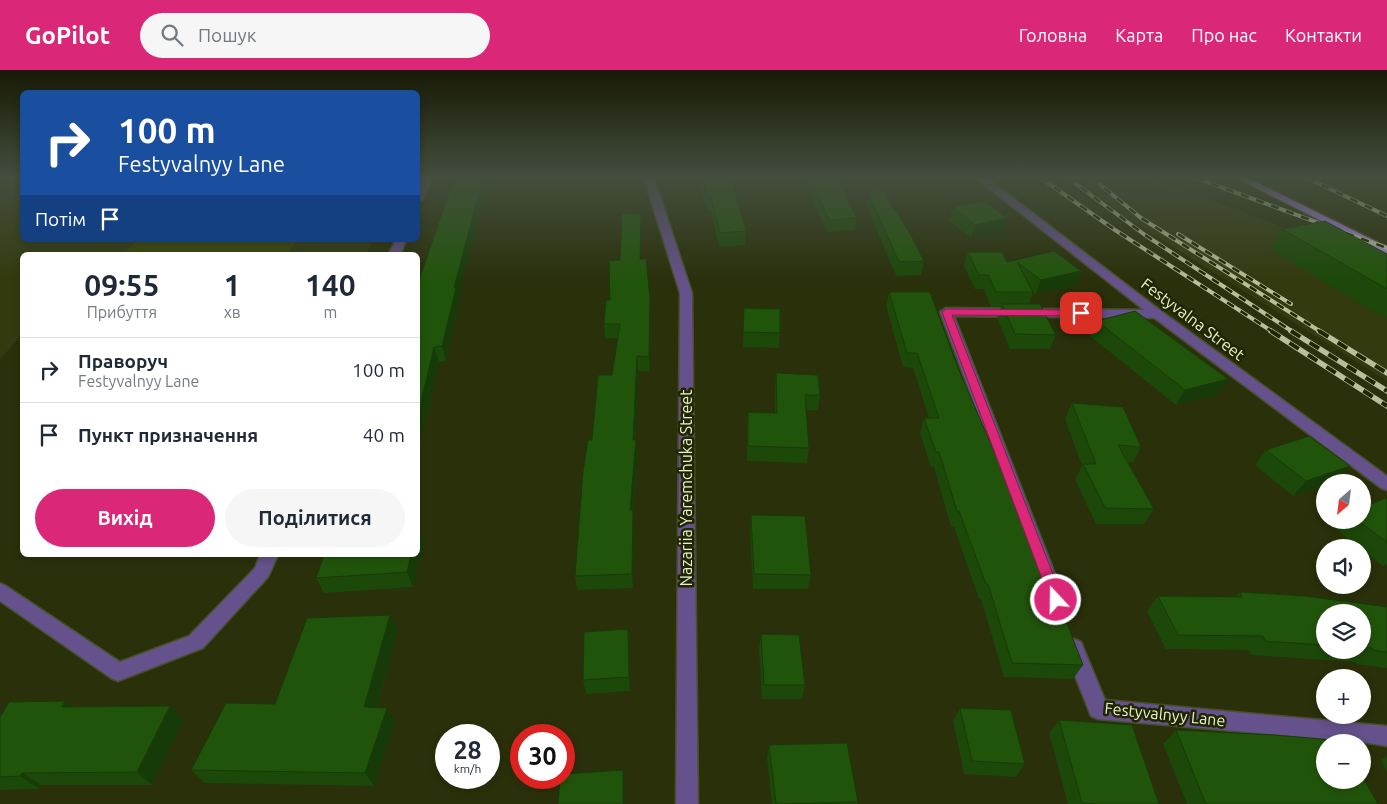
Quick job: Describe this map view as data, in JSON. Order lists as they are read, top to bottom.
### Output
{
  "streets": {
    "street": ["Festyvalna Street", "Nazariia Yaremchuka Street", "Festyvalnyy Lane"]
  },
  "north": "bottom left",
  "page": {
    "header": "GoPilot",
    "search": "Пошук",
    "nav": [
      "Головна",
      "Карта",
      "Про нас",
      "Контакти"
    ],
    "turn": ["100 m", "Festyvalnyy Lane"],
    "then": "Потім",
    "eta": [
      "09:55",
      "Прибуття",
      "1",
      "хв",
      "140",
      "m"
    ],
    "list": [
      {
        "name": "Праворуч",
        "note": "Festyvalnyy Lane",
        "value": "100 m"
      },
      {
        "name": "Пункт призначення",
        "value": "40 m"
      }
    ],
    "map_buttons": ["+", "−"],
    "buttons": ["Вихід", "Поділитися"],
    "speed": "28 km/h",
    "limit": "30"
  }
}
